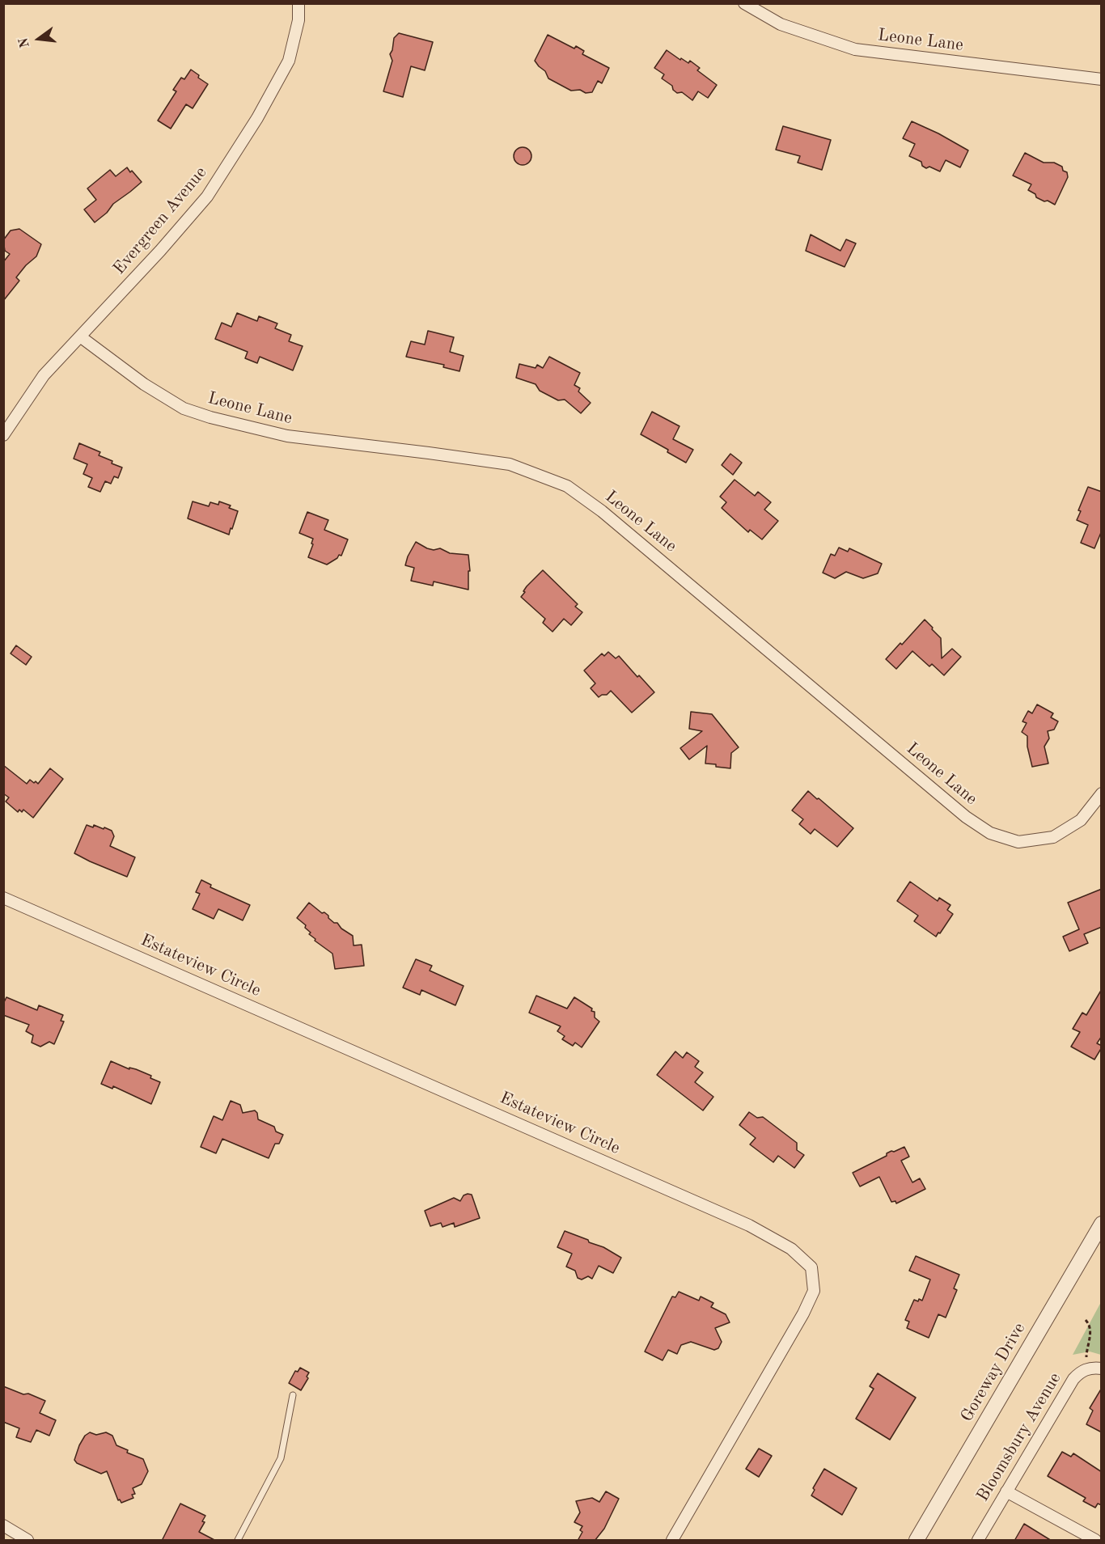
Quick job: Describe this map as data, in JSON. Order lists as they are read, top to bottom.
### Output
{
  "streets": {
    "street": [
      "Leone Lane",
      "Evergreen Avenue",
      "Estateview Circle",
      "Goreway Drive",
      "Bloomsbury Avenue"
    ]
  },
  "crossings": [
    ["Leone Lane", "Evergreen Avenue"]
  ],
  "north": "left"
}
